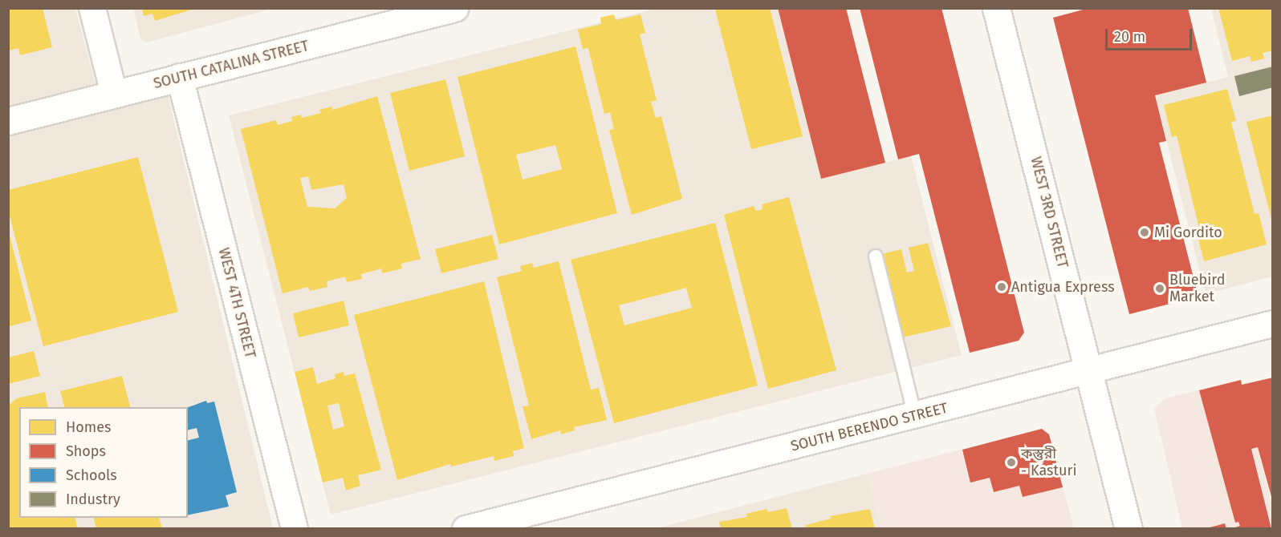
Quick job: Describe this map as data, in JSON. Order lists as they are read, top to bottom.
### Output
{
  "streets": {
    "main road": ["SOUTH CATALINA STREET", "WEST 3RD STREET"],
    "street": ["WEST 4TH STREET", "SOUTH BERENDO STREET"]
  },
  "crossings": [
    ["SOUTH CATALINA STREET", "WEST 4TH STREET"],
    ["WEST 3RD STREET", "SOUTH BERENDO STREET"]
  ],
  "places": [
    "Mi Gordito",
    "Antigua Express",
    "Bluebird Market",
    "কস্তুরী - Kasturi"
  ],
  "legend": [
    "Homes",
    "Shops",
    "Schools",
    "Industry"
  ],
  "scale_bar": "20 m"
}
